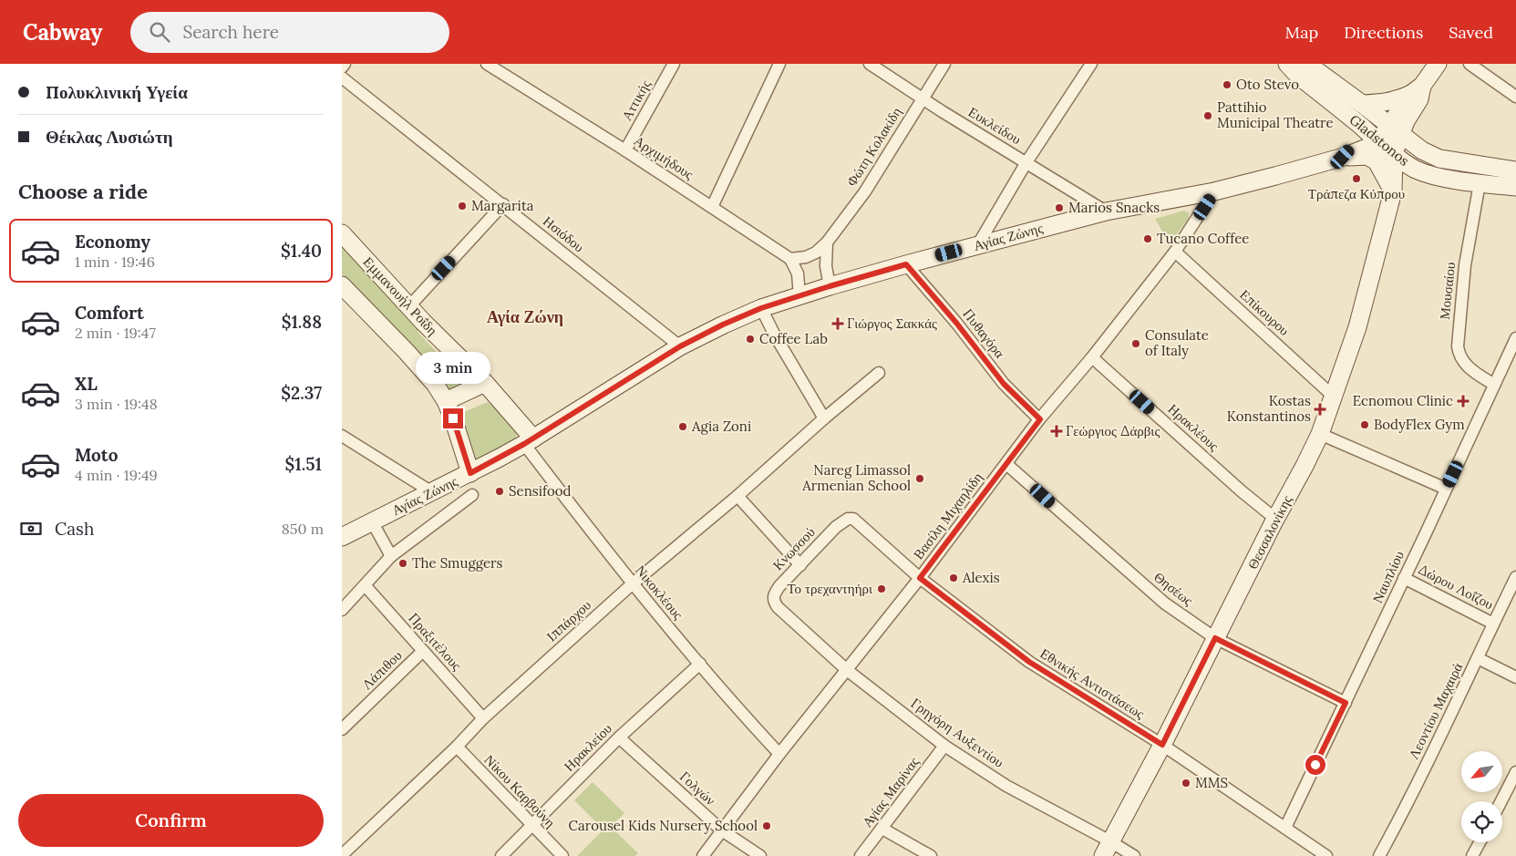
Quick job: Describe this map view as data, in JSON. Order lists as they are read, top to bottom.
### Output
{
  "streets": {
    "main road": [
      "Gladstonos",
      "Αγίας Ζώνης",
      "Εμμανουήλ Ροΐδη",
      "Θεσσαλονίκης"
    ],
    "street": [
      "Αττικής",
      "Ευκλείδου",
      "Φώτη Κολακίδη",
      "Αρχιμήδους",
      "Ησιόδου",
      "Μουσαίου",
      "Επίκουρου",
      "Πυθαγόρα",
      "Ηρακλέους",
      "Βασίλη Μιχαηλίδη",
      "Κνωσσού",
      "Ναυπλίου",
      "Δώρου Λοΐζου",
      "Θησέως",
      "Νικοκλέους",
      "Ιππάρχου",
      "Πραξιτέλους",
      "Λάπιθου",
      "Εθνικής Αντιστάσεως",
      "Λεοντίου Μαχαιρά",
      "Γρηγόρη Αυξεντίου",
      "Ηρακλείου",
      "Γολγών",
      "Νίκου Καρβούνη",
      "Αγίας Μαρίνας"
    ]
  },
  "crossings": [
    ["Αττικής", "Αρχιμήδους"],
    ["Ευκλείδου", "Φώτη Κολακίδη"],
    ["Ευκλείδου", "Αγίας Ζώνης"],
    ["Gladstonos", "Αγίας Ζώνης"],
    ["Gladstonos", "Μουσαίου"],
    ["Gladstonos", "Θεσσαλονίκης"],
    ["Φώτη Κολακίδη", "Αρχιμήδους"],
    ["Ησιόδου", "Αγίας Ζώνης"],
    ["Αγίας Ζώνης", "Εμμανουήλ Ροΐδη"],
    ["Αγίας Ζώνης", "Πυθαγόρα"],
    ["Αγίας Ζώνης", "Βασίλη Μιχαηλίδη"],
    ["Αγίας Ζώνης", "Θεσσαλονίκης"],
    ["Αγίας Ζώνης", "Νικοκλέους"],
    ["Μουσαίου", "Ναυπλίου"],
    ["Εμμανουήλ Ροΐδη", "Νικοκλέους"],
    ["Επίκουρου", "Βασίλη Μιχαηλίδη"],
    ["Επίκουρου", "Θεσσαλονίκης"],
    ["Πυθαγόρα", "Βασίλη Μιχαηλίδη"],
    ["Ηρακλέους", "Βασίλη Μιχαηλίδη"],
    ["Ηρακλέους", "Θεσσαλονίκης"],
    ["Βασίλη Μιχαηλίδη", "Θησέως"],
    ["Βασίλη Μιχαηλίδη", "Νικοκλέους"],
    ["Βασίλη Μιχαηλίδη", "Εθνικής Αντιστάσεως"],
    ["Βασίλη Μιχαηλίδη", "Γρηγόρη Αυξεντίου"],
    ["Βασίλη Μιχαηλίδη", "Γολγών"],
    ["Θεσσαλονίκης", "Θησέως"],
    ["Θεσσαλονίκης", "Εθνικής Αντιστάσεως"],
    ["Θεσσαλονίκης", "Γρηγόρη Αυξεντίου"],
    ["Κνωσσού", "Εθνικής Αντιστάσεως"],
    ["Κνωσσού", "Γρηγόρη Αυξεντίου"],
    ["Ναυπλίου", "Δώρου Λοΐζου"],
    ["Ναυπλίου", "Θησέως"],
    ["Ναυπλίου", "Εθνικής Αντιστάσεως"],
    ["Δώρου Λοΐζου", "Λεοντίου Μαχαιρά"],
    ["Νικοκλέους", "Ιππάρχου"],
    ["Νικοκλέους", "Ηρακλείου"],
    ["Ιππάρχου", "Πραξιτέλους"],
    ["Ιππάρχου", "Νίκου Καρβούνη"],
    ["Πραξιτέλους", "Λάπιθου"],
    ["Γρηγόρη Αυξεντίου", "Αγίας Μαρίνας"],
    ["Ηρακλείου", "Γολγών"],
    ["Ηρακλείου", "Νίκου Καρβούνη"]
  ],
  "districts": ["Αγία Ζώνη"],
  "places": {
    "other": [
      "Oto Stevo",
      "Pattihio Municipal Theatre",
      "Τράπεζα Κύπρου",
      "Margarita",
      "Marios Snacks",
      "Tucano Coffee",
      "Coffee Lab",
      "Consulate of Italy",
      "BodyFlex Gym",
      "Agia Zoni",
      "Nareg Limassol Armenian School",
      "Sensifood",
      "The Smuggers",
      "Alexis",
      "Το τρεχαντηήρι",
      "MMS",
      "Carousel Kids Nursery School"
    ],
    "health": [
      "Γιώργος Σακκάς",
      "Ecnomou Clinic",
      "Kostas Konstantinos",
      "Γεώργιος Δάρβις"
    ]
  },
  "north": "bottom left",
  "page": {
    "header": "Cabway",
    "search": "Search here",
    "nav": ["Map", "Directions", "Saved"],
    "banner": ["Πολυκλινική Υγεία", "Θέκλας Λυσιώτη"],
    "heading": "Choose a ride",
    "list": [
      {
        "name": "Economy",
        "note": "1 min · 19:46",
        "value": "$1.40"
      },
      {
        "name": "Comfort",
        "note": "2 min · 19:47",
        "value": "$1.88"
      },
      {
        "name": "XL",
        "note": "3 min · 19:48",
        "value": "$2.37"
      },
      {
        "name": "Moto",
        "note": "4 min · 19:49",
        "value": "$1.51"
      }
    ],
    "bubble": "3 min",
    "pay": ["Cash", "850 m"],
    "buttons": "Confirm"
  }
}
